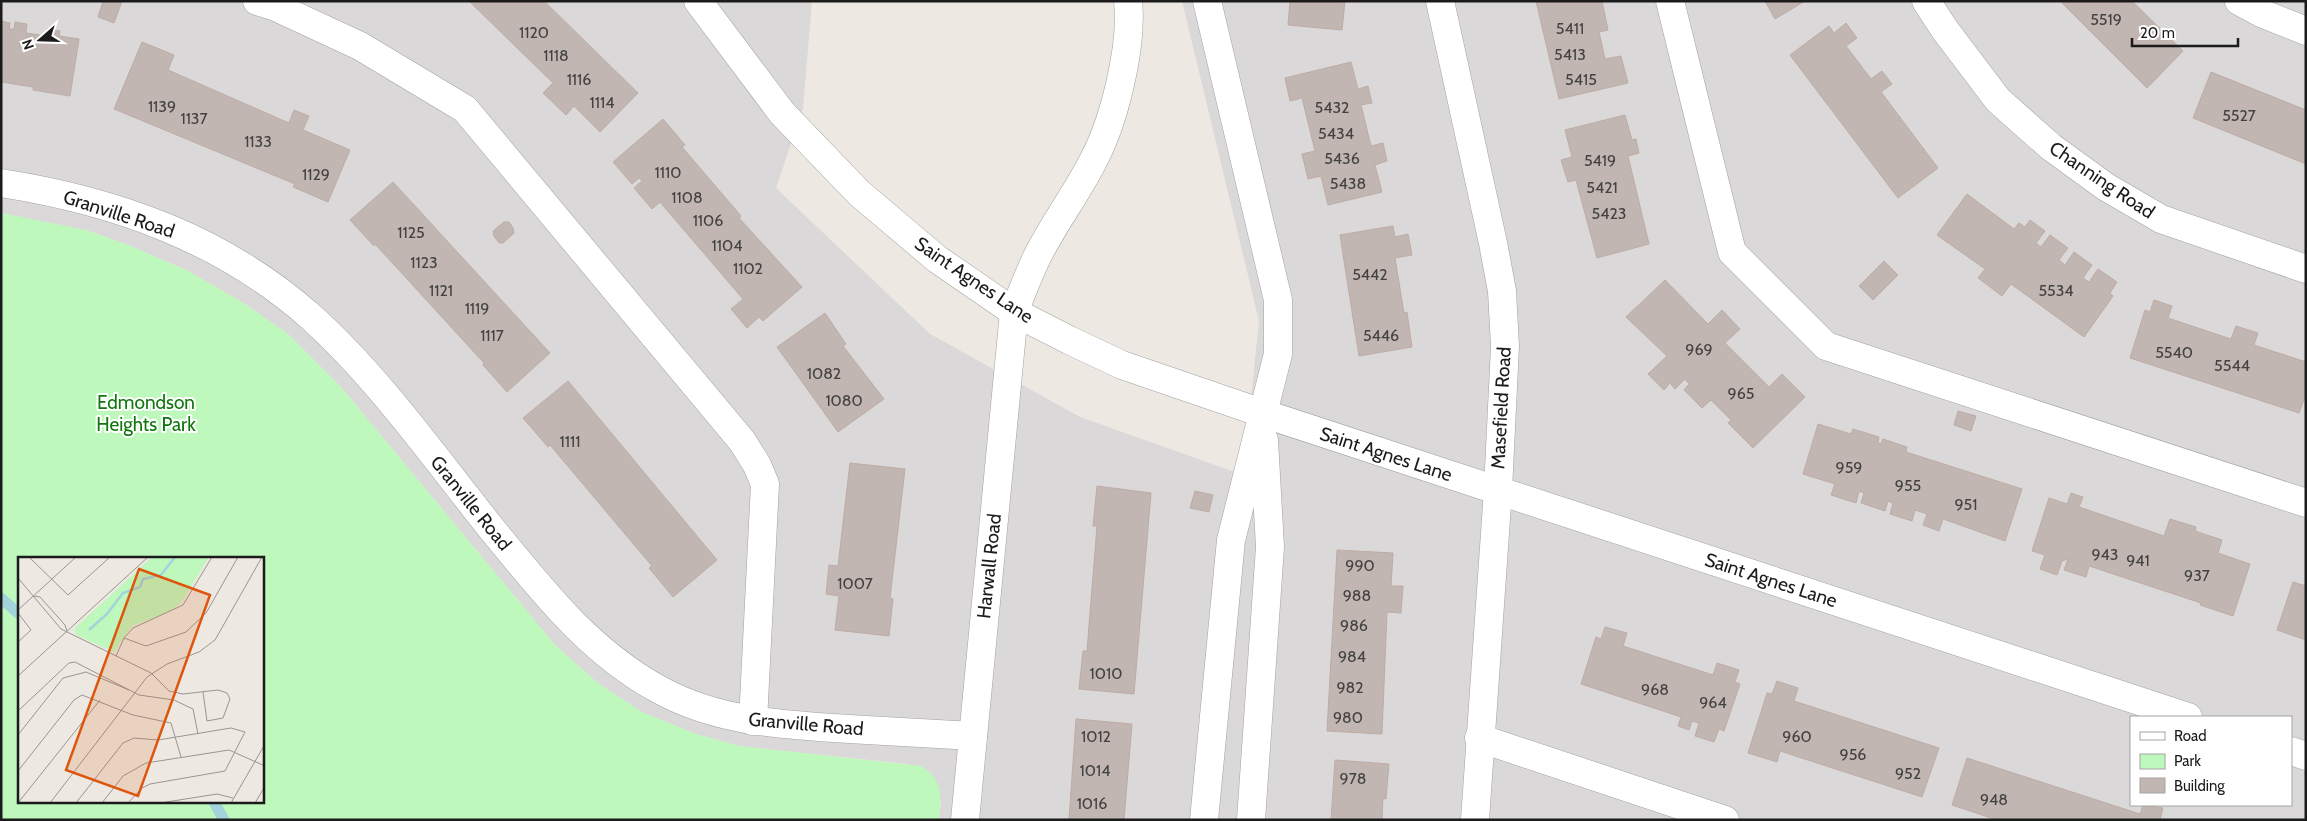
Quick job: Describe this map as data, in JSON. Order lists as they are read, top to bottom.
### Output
{
  "streets": {
    "street": [
      "Channing Road",
      "Granville Road",
      "Saint Agnes Lane",
      "Masefield Road",
      "Harwall Road"
    ]
  },
  "crossings": [
    ["Granville Road", "Harwall Road"],
    ["Saint Agnes Lane", "Masefield Road"],
    ["Saint Agnes Lane", "Harwall Road"]
  ],
  "parks": ["Edmondson Heights Park"],
  "house_numbers": [
    "5519",
    "5411",
    "1120",
    "5413",
    "1118",
    "1116",
    "5415",
    "1114",
    "1139",
    "5432",
    "5527",
    "1137",
    "5434",
    "1133",
    "5436",
    "5419",
    "1110",
    "1129",
    "5438",
    "5421",
    "1108",
    "5423",
    "1106",
    "1125",
    "1104",
    "1123",
    "1102",
    "5442",
    "1121",
    "5534",
    "1119",
    "1117",
    "5446",
    "969",
    "5540",
    "5544",
    "1082",
    "965",
    "1080",
    "1111",
    "959",
    "955",
    "951",
    "943",
    "941",
    "990",
    "937",
    "1007",
    "988",
    "986",
    "984",
    "1010",
    "982",
    "968",
    "964",
    "980",
    "1012",
    "960",
    "956",
    "1014",
    "952",
    "978",
    "948",
    "1016"
  ],
  "legend": ["Road", "Park", "Building"],
  "scale_bar": "20 m",
  "north": "left"
}
